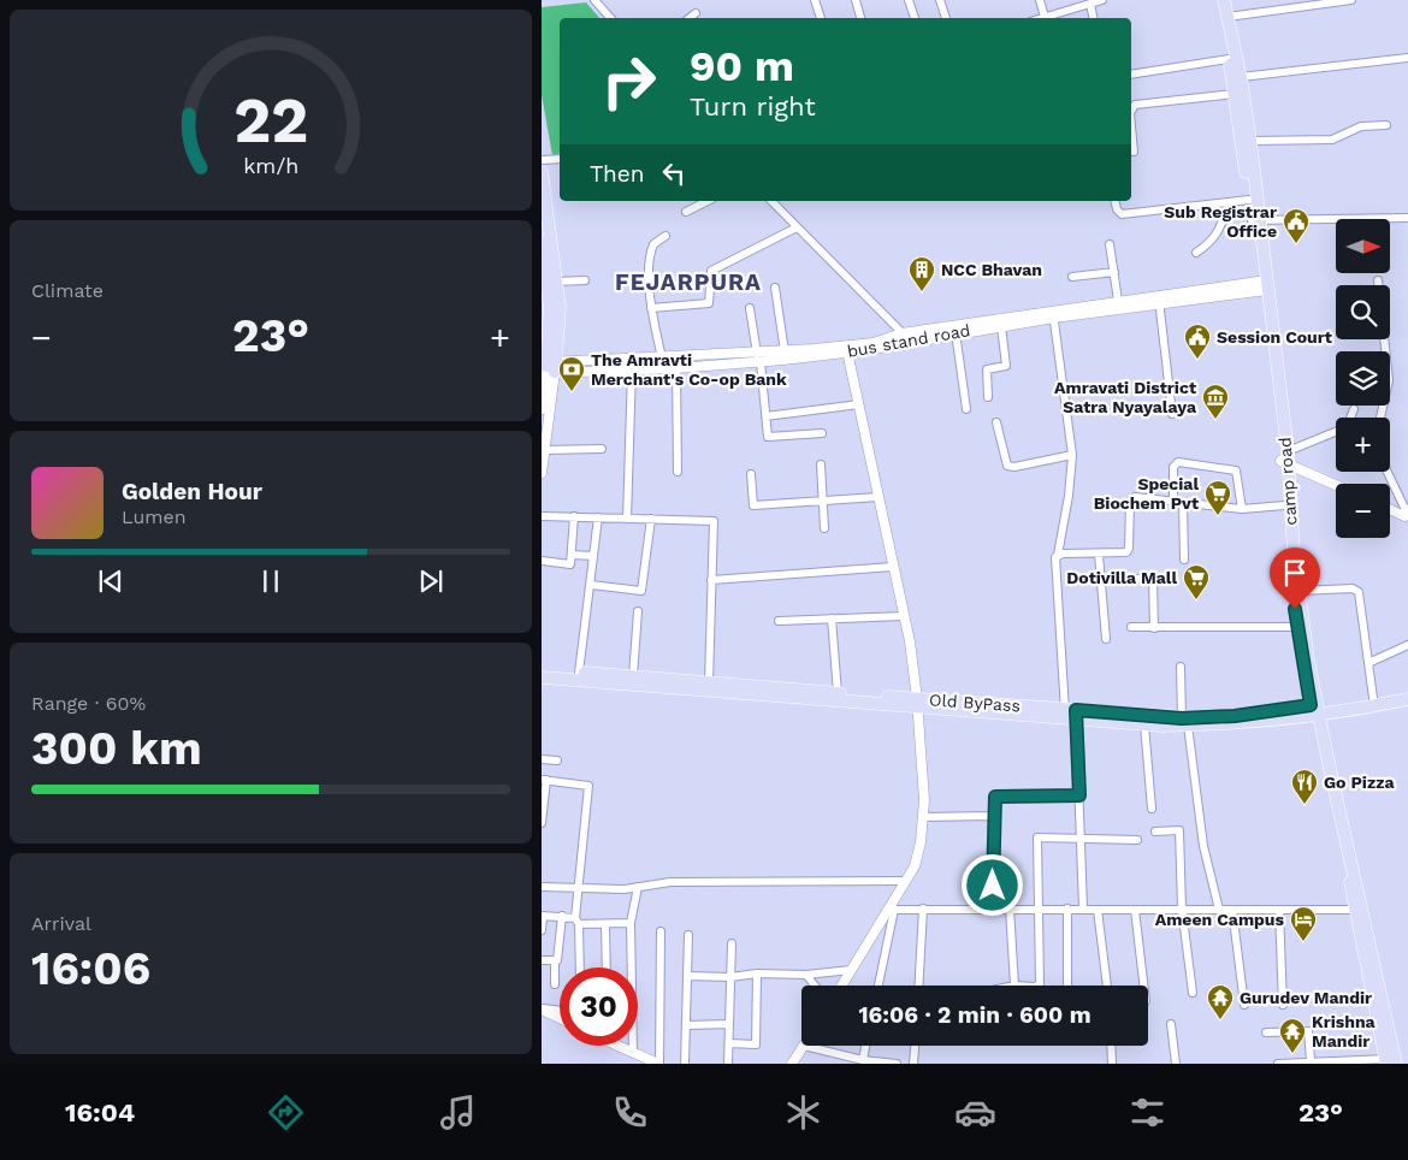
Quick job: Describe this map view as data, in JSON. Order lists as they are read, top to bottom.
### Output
{
  "streets": {
    "main road": ["camp road", "Old ByPass"],
    "street": ["bus stand road"]
  },
  "crossings": [
    ["bus stand road", "camp road"],
    ["camp road", "Old ByPass"]
  ],
  "districts": ["FEJARPURA"],
  "places": {
    "public building": ["Sub Registrar Office", "Session Court"],
    "building": ["NCC Bhavan"],
    "bank": ["The Amravti Merchant's Co-op Bank"],
    "museum": ["Amravati District Satra Nyayalaya"],
    "supermarket": ["Special Biochem Pvt", "Dotivilla Mall"],
    "restaurant": ["Go Pizza"],
    "hotel": ["Ameen Campus"],
    "temple": ["Gurudev Mandir", "Krishna Mandir"]
  },
  "north": "right",
  "page": {
    "turn": ["90 m", "Turn right"],
    "then": "Then",
    "map_buttons": ["+", "−"],
    "tile": [
      "Climate",
      ["Range · 60%", "300 km"],
      ["Arrival", "16:06"]
    ],
    "heat": ["−", "23°", "+"],
    "song": ["Golden Hour", "Lumen"],
    "limit": "30",
    "trip": "16:06 · 2 min · 600 m",
    "tabs": ["16:04", "23°"],
    "gauge": ["22", "km/h"]
  }
}
